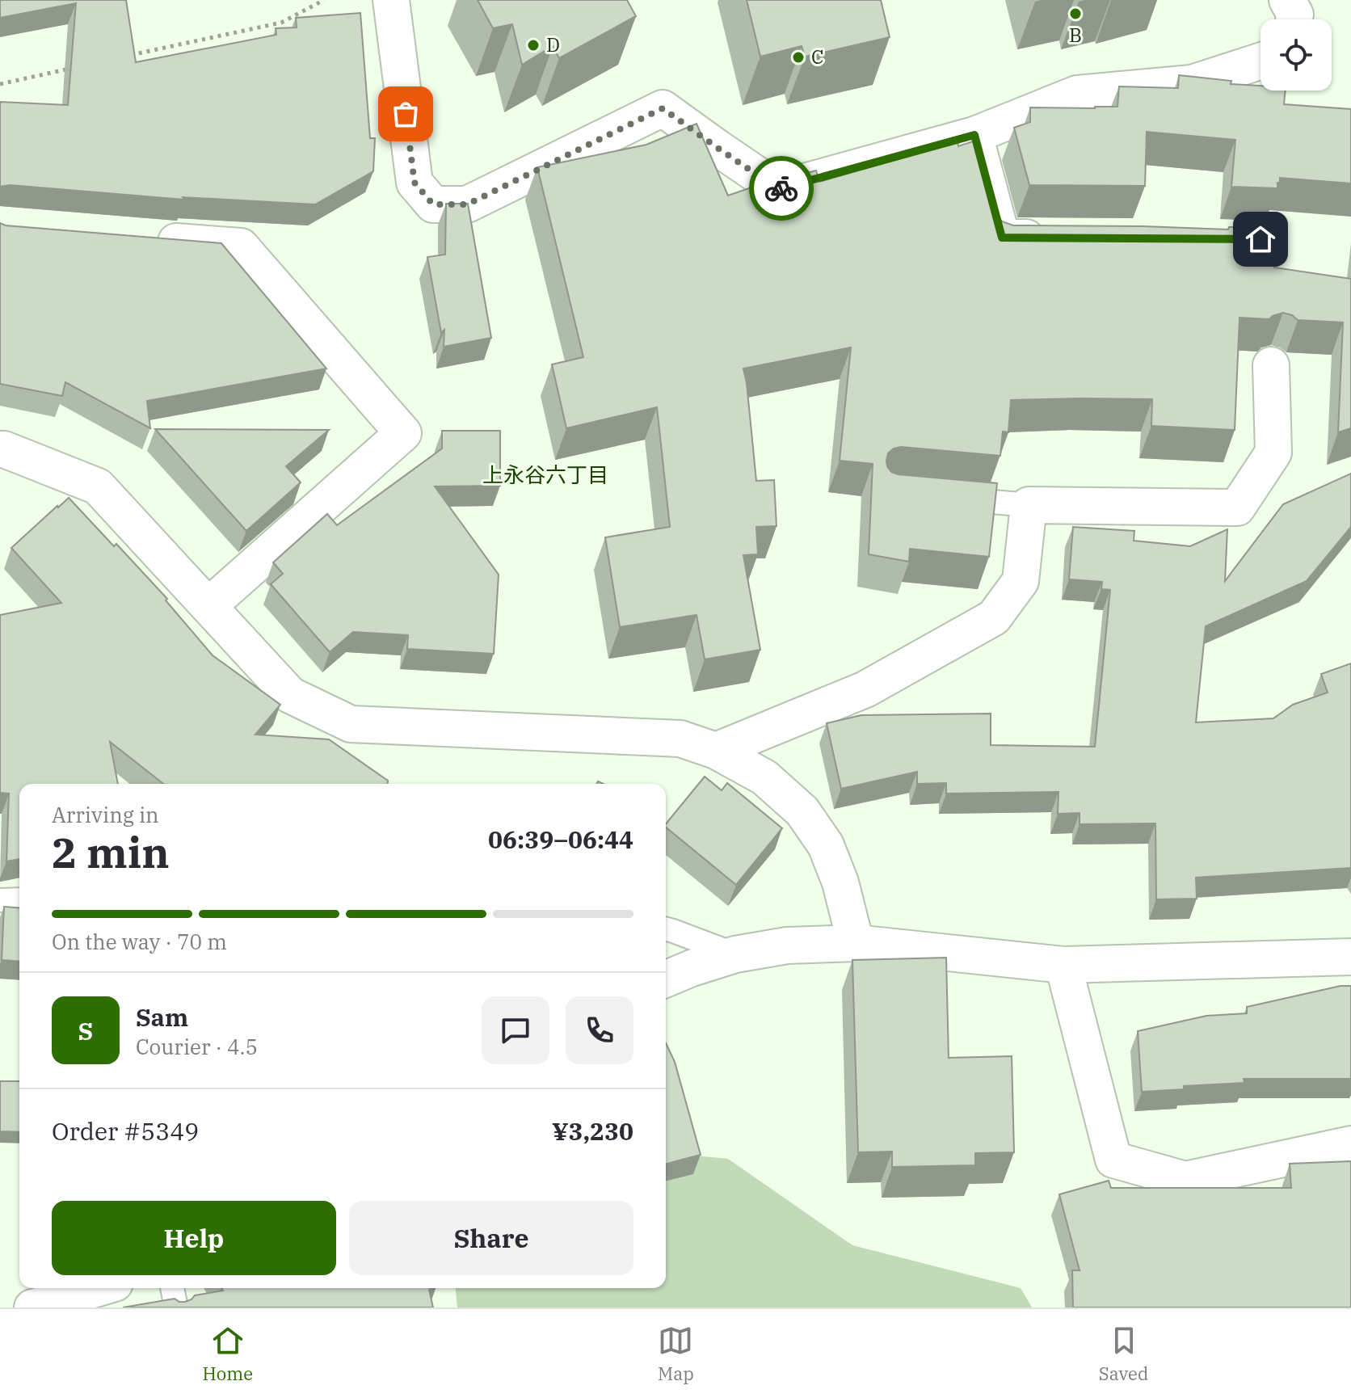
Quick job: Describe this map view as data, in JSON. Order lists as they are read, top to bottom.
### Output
{
  "districts": ["上永谷六丁目"],
  "places": ["B", "D", "C"],
  "page": {
    "heading": ["2 min", "Arriving in", "06:39–06:44"],
    "panel": [
      "Sam",
      "Courier · 4.5",
      "Order #5349",
      "¥3,230"
    ],
    "bar": "On the way · 70 m",
    "round": "S",
    "buttons": ["Help", "Share"],
    "tabs": ["Home", "Map", "Saved"]
  }
}
